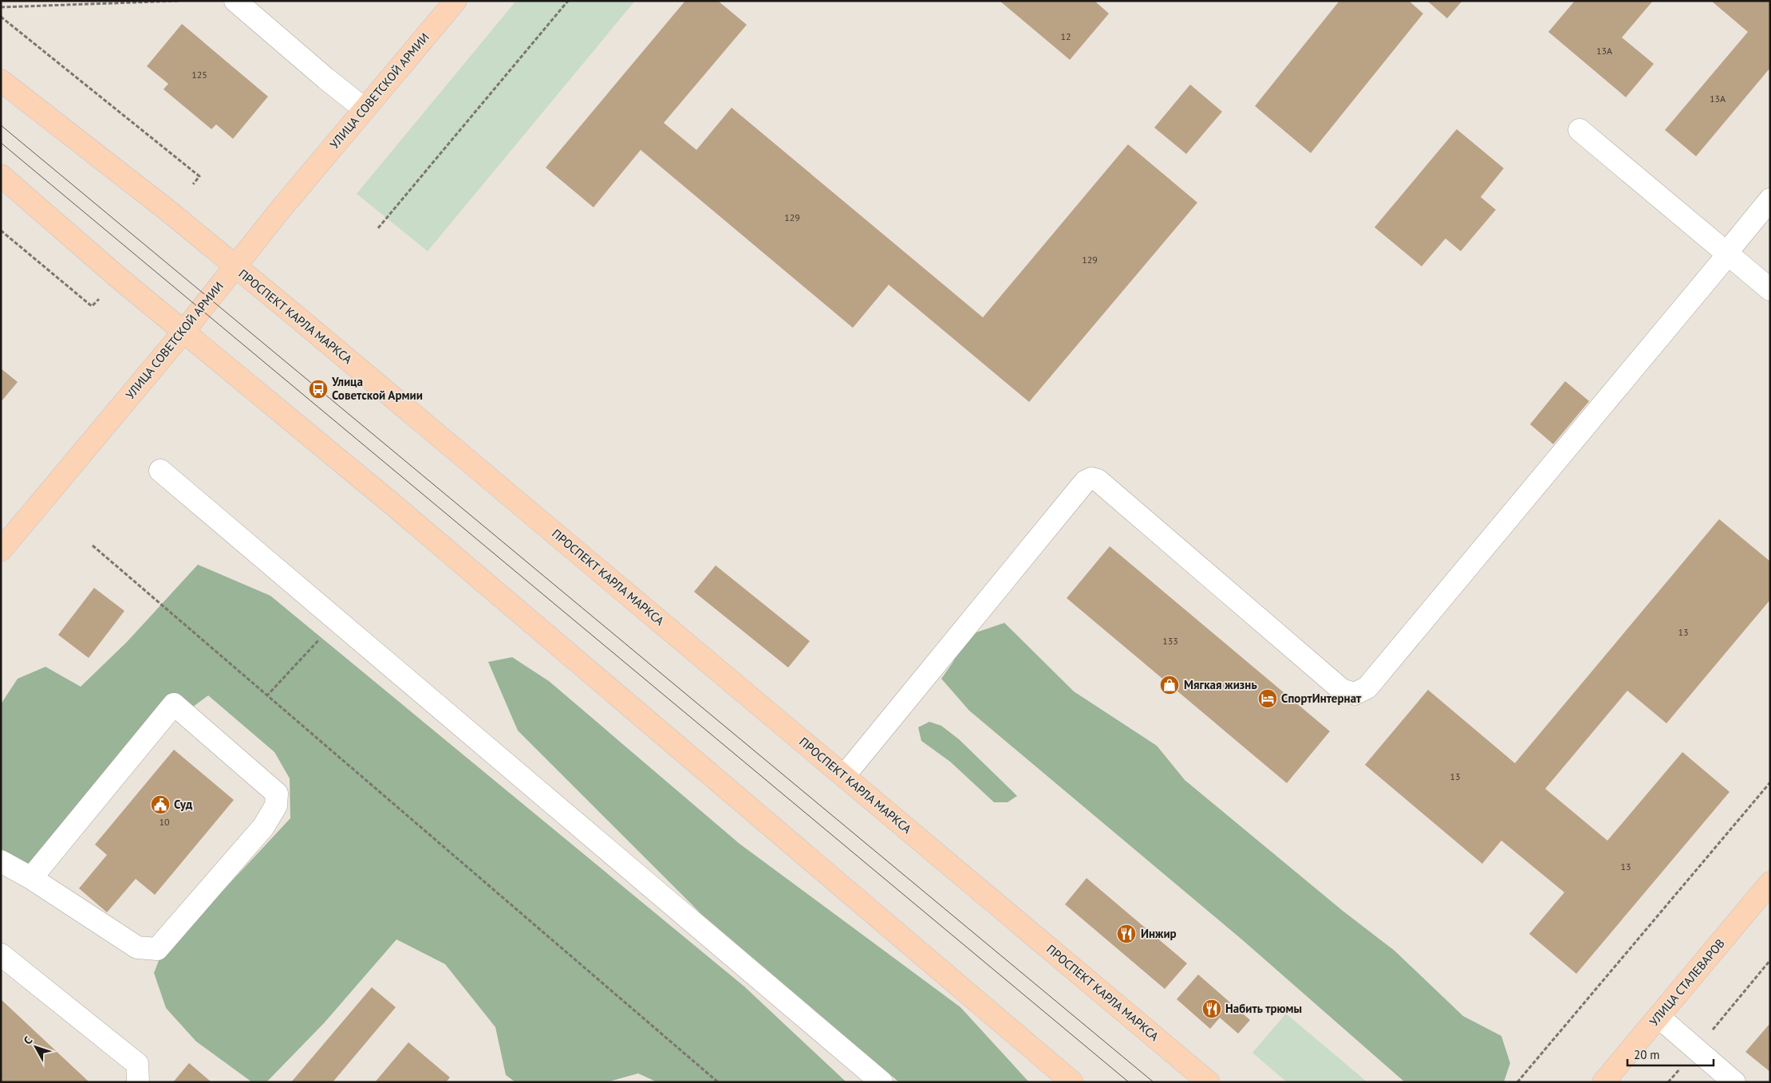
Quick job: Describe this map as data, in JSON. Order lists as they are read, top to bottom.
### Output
{
  "streets": {
    "main road": ["УЛИЦА СОВЕТСКОЙ АРМИИ", "ПРОСПЕКТ КАРЛА МАРКСА", "УЛИЦА СТАЛЕВАРОВ"]
  },
  "crossings": [
    ["УЛИЦА СОВЕТСКОЙ АРМИИ", "ПРОСПЕКТ КАРЛА МАРКСА"]
  ],
  "places": {
    "bus stop": ["Улица Советской Армии"],
    "shop": ["Мягкая жизнь"],
    "hotel": ["СпортИнтернат"],
    "public building": ["Суд"],
    "restaurant": ["Инжир", "Набить трюмы"]
  },
  "house_numbers": [
    "12",
    "13А",
    "125",
    "13А",
    "129",
    "129",
    "13",
    "133",
    "13",
    "10",
    "13"
  ],
  "scale_bar": "20 m",
  "north": "top left"
}
